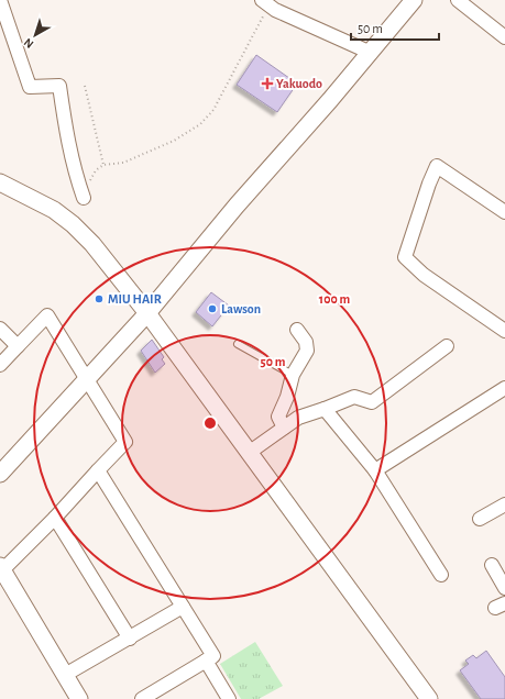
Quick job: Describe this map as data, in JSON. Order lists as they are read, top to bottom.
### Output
{
  "places": {
    "health": ["Yakuodo"],
    "other": ["MIU HAIR", "Lawson"]
  },
  "scale_bar": "50 m",
  "north": "bottom left",
  "rings": ["100 m", "50 m"]
}
